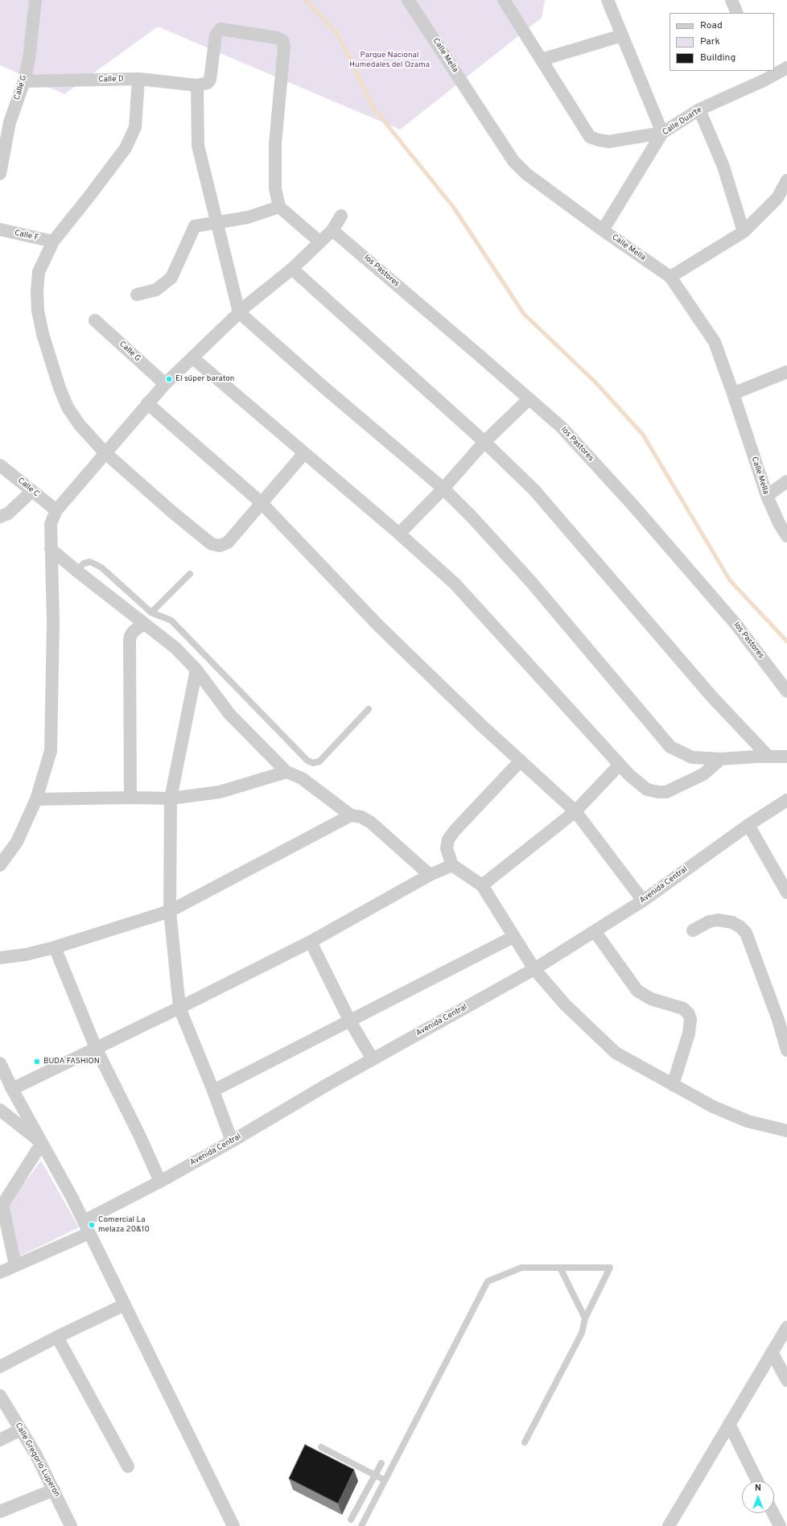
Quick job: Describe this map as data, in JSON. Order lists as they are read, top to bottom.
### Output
{
  "streets": {
    "street": [
      "Calle Mella",
      "Calle D",
      "Calle G",
      "Calle Duarte",
      "Calle F",
      "los Pastores",
      "Calle C",
      "Avenida Central",
      "Calle Gregorio Luperon"
    ]
  },
  "crossings": [
    ["Calle Mella", "Calle Duarte"],
    ["Calle D", "Calle G"]
  ],
  "parks": ["Parque Nacional Humedales del Ozama"],
  "places": ["El súper baraton", "BUDA FASHION", "Comercial La melaza 20&10"],
  "legend": ["Road", "Park", "Building"],
  "north": "top"
}
